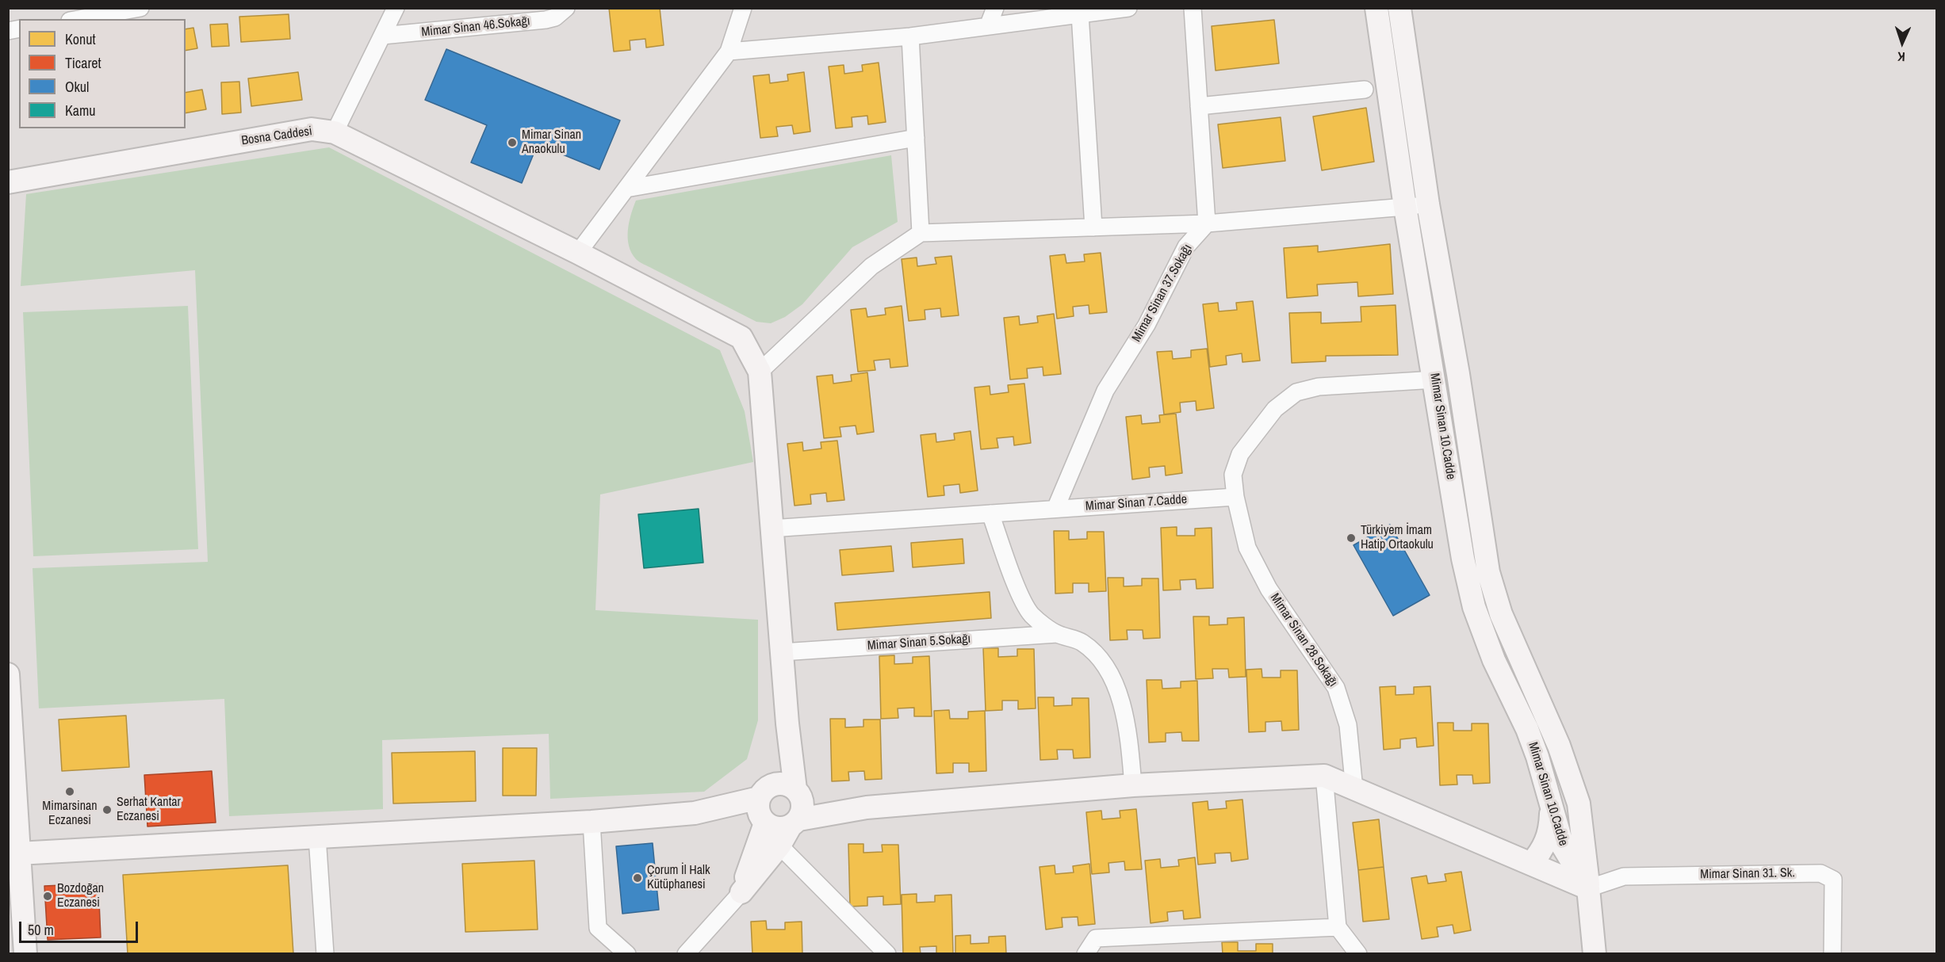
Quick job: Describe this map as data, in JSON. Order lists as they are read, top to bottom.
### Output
{
  "streets": {
    "street": [
      "Mimar Sinan 46.Sokağı",
      "Bosna Caddesi",
      "Mimar Sinan 37.Sokağı",
      "Mimar Sinan 10.Cadde",
      "Mimar Sinan 7.Cadde",
      "Mimar Sinan 28.Sokağı",
      "Mimar Sinan 5.Sokağı",
      "Mimar Sinan 31. Sk."
    ]
  },
  "crossings": [
    ["Mimar Sinan 37.Sokağı", "Mimar Sinan 7.Cadde"],
    ["Mimar Sinan 10.Cadde", "Mimar Sinan 31. Sk."],
    ["Mimar Sinan 7.Cadde", "Mimar Sinan 28.Sokağı"]
  ],
  "places": [
    "Mimar Sinan Anaokulu",
    "Türkiyem İmam Hatip Ortaokulu",
    "Mimarsinan Eczanesi",
    "Serhat Kantar Eczanesi",
    "Çorum İl Halk Kütüphanesi",
    "Bozdoğan Eczanesi"
  ],
  "legend": [
    "Konut",
    "Ticaret",
    "Okul",
    "Kamu"
  ],
  "scale_bar": "50 m",
  "north": "bottom"
}
